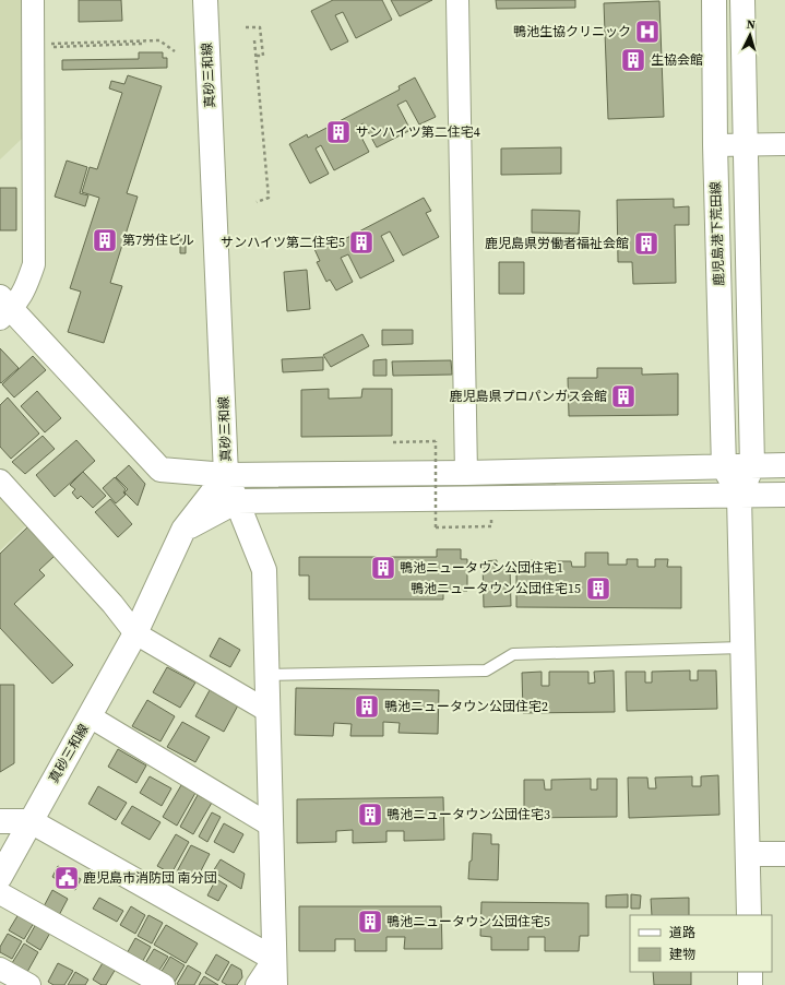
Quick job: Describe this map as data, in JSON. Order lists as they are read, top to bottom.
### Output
{
  "streets": {
    "street": ["真砂三和線", "鹿児島港下荒田線"]
  },
  "places": {
    "hospital": ["鴨池生協クリニック"],
    "building": [
      "生協会館",
      "サンハイツ第二住宅4",
      "第7労住ビル",
      "サンハイツ第二住宅5",
      "鹿児島県労働者福祉会館",
      "鹿児島県プロパンガス会館",
      "鴨池ニュータウン公団住宅1",
      "鴨池ニュータウン公団住宅15",
      "鴨池ニュータウン公団住宅2",
      "鴨池ニュータウン公団住宅3",
      "鴨池ニュータウン公団住宅5"
    ],
    "public building": ["鹿児島市消防団 南分団"]
  },
  "legend": ["道路", "建物"],
  "north": "top"
}
